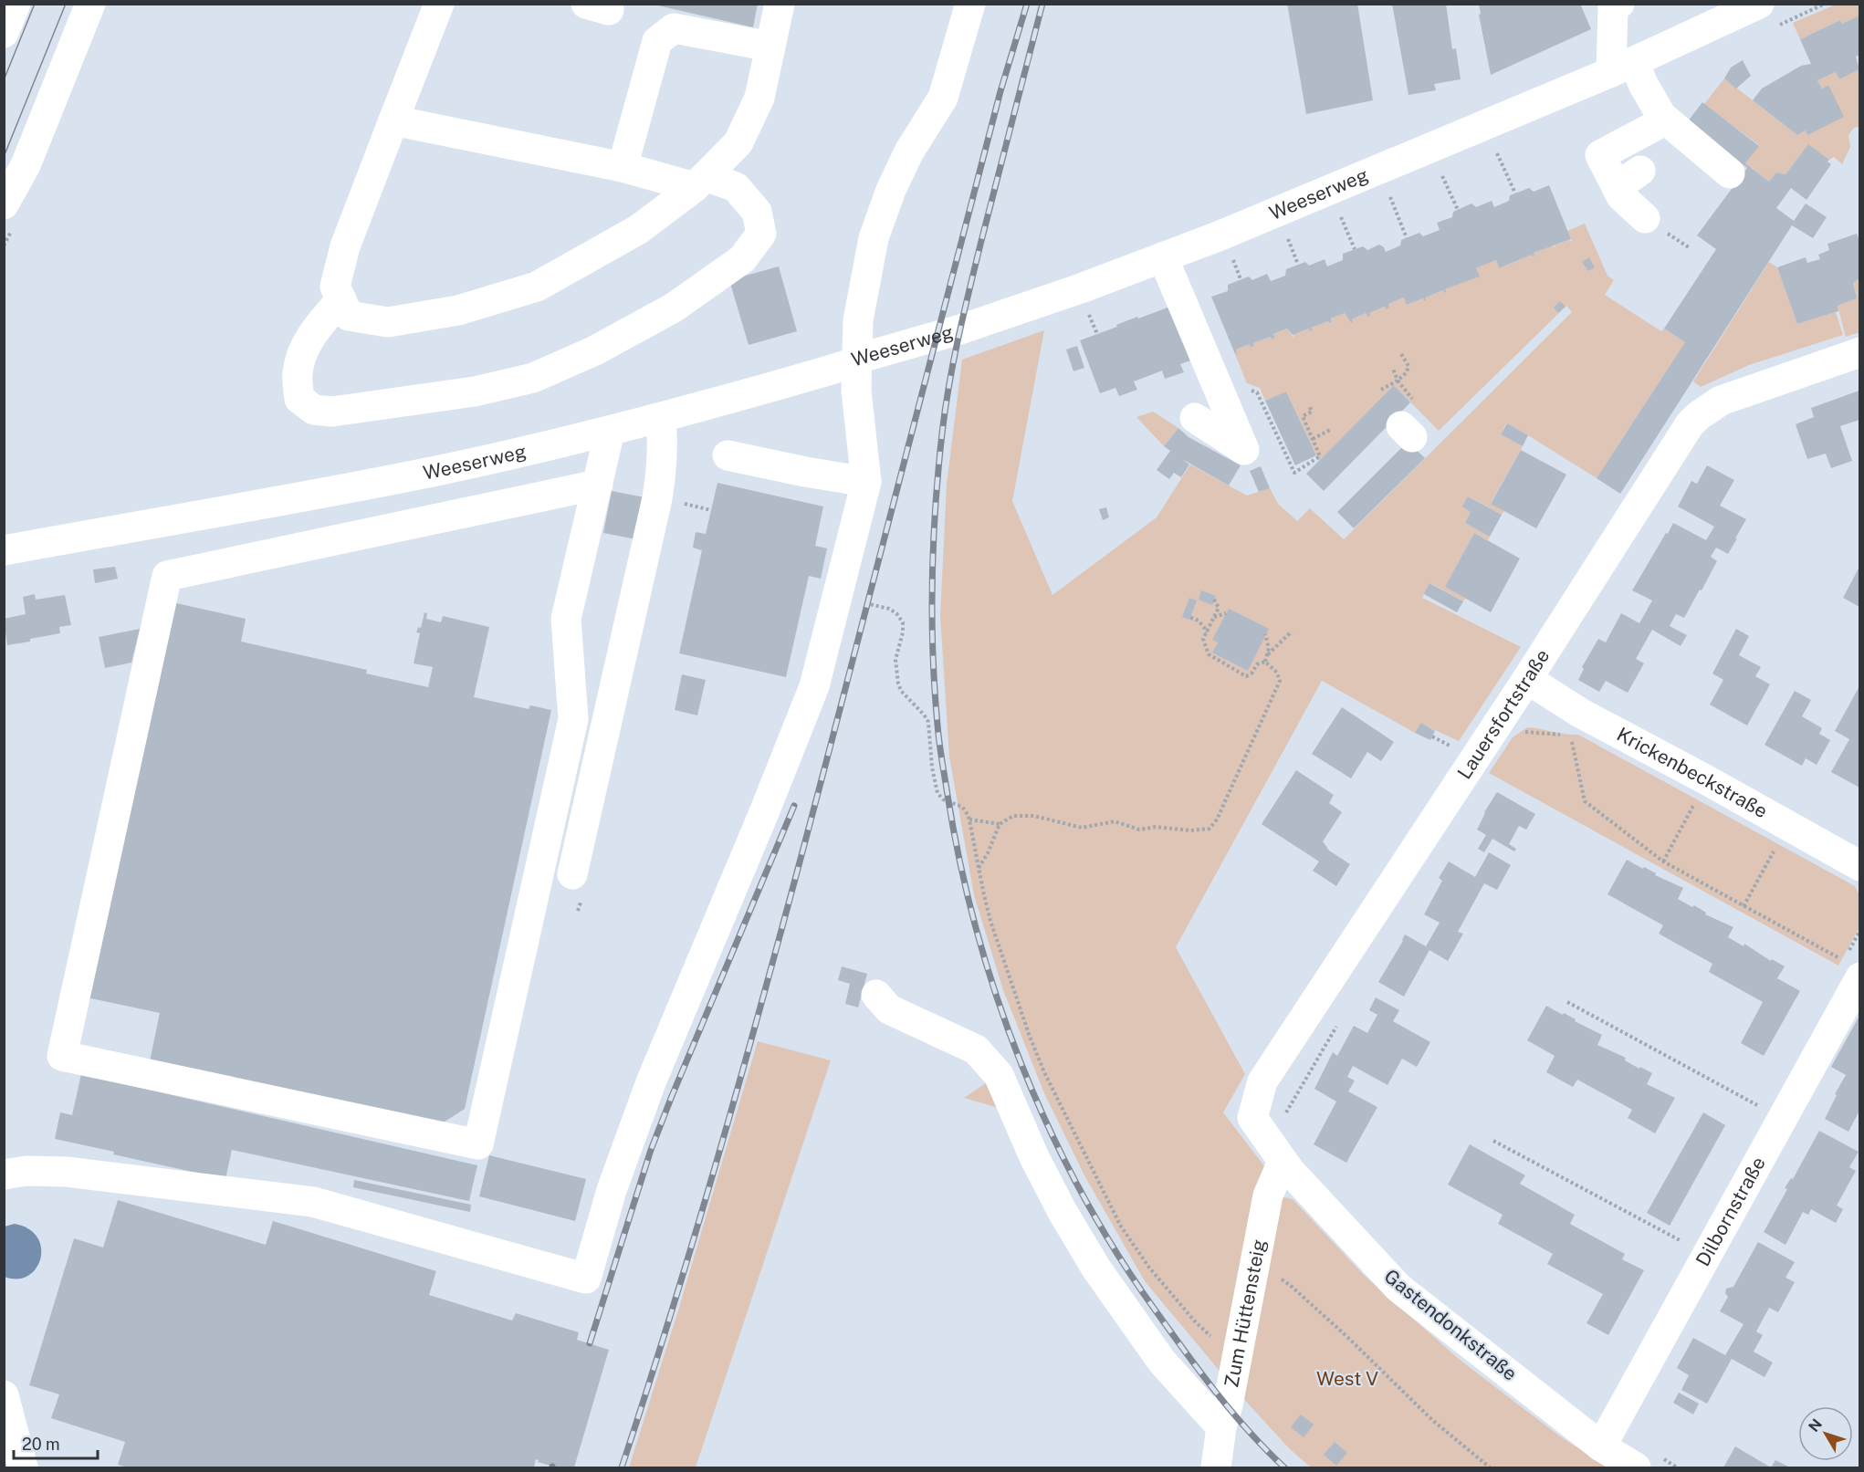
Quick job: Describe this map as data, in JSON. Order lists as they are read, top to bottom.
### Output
{
  "streets": {
    "street": [
      "Weeserweg",
      "Lauersfortstraße",
      "Krickenbeckstraße",
      "Dilbornstraße",
      "Zum Hüttensteig",
      "Gastendonkstraße"
    ]
  },
  "crossings": [
    ["Lauersfortstraße", "Krickenbeckstraße"],
    ["Lauersfortstraße", "Zum Hüttensteig"],
    ["Lauersfortstraße", "Gastendonkstraße"],
    ["Dilbornstraße", "Gastendonkstraße"],
    ["Zum Hüttensteig", "Gastendonkstraße"]
  ],
  "parks": ["West V"],
  "scale_bar": "20 m",
  "north": "top left"
}
